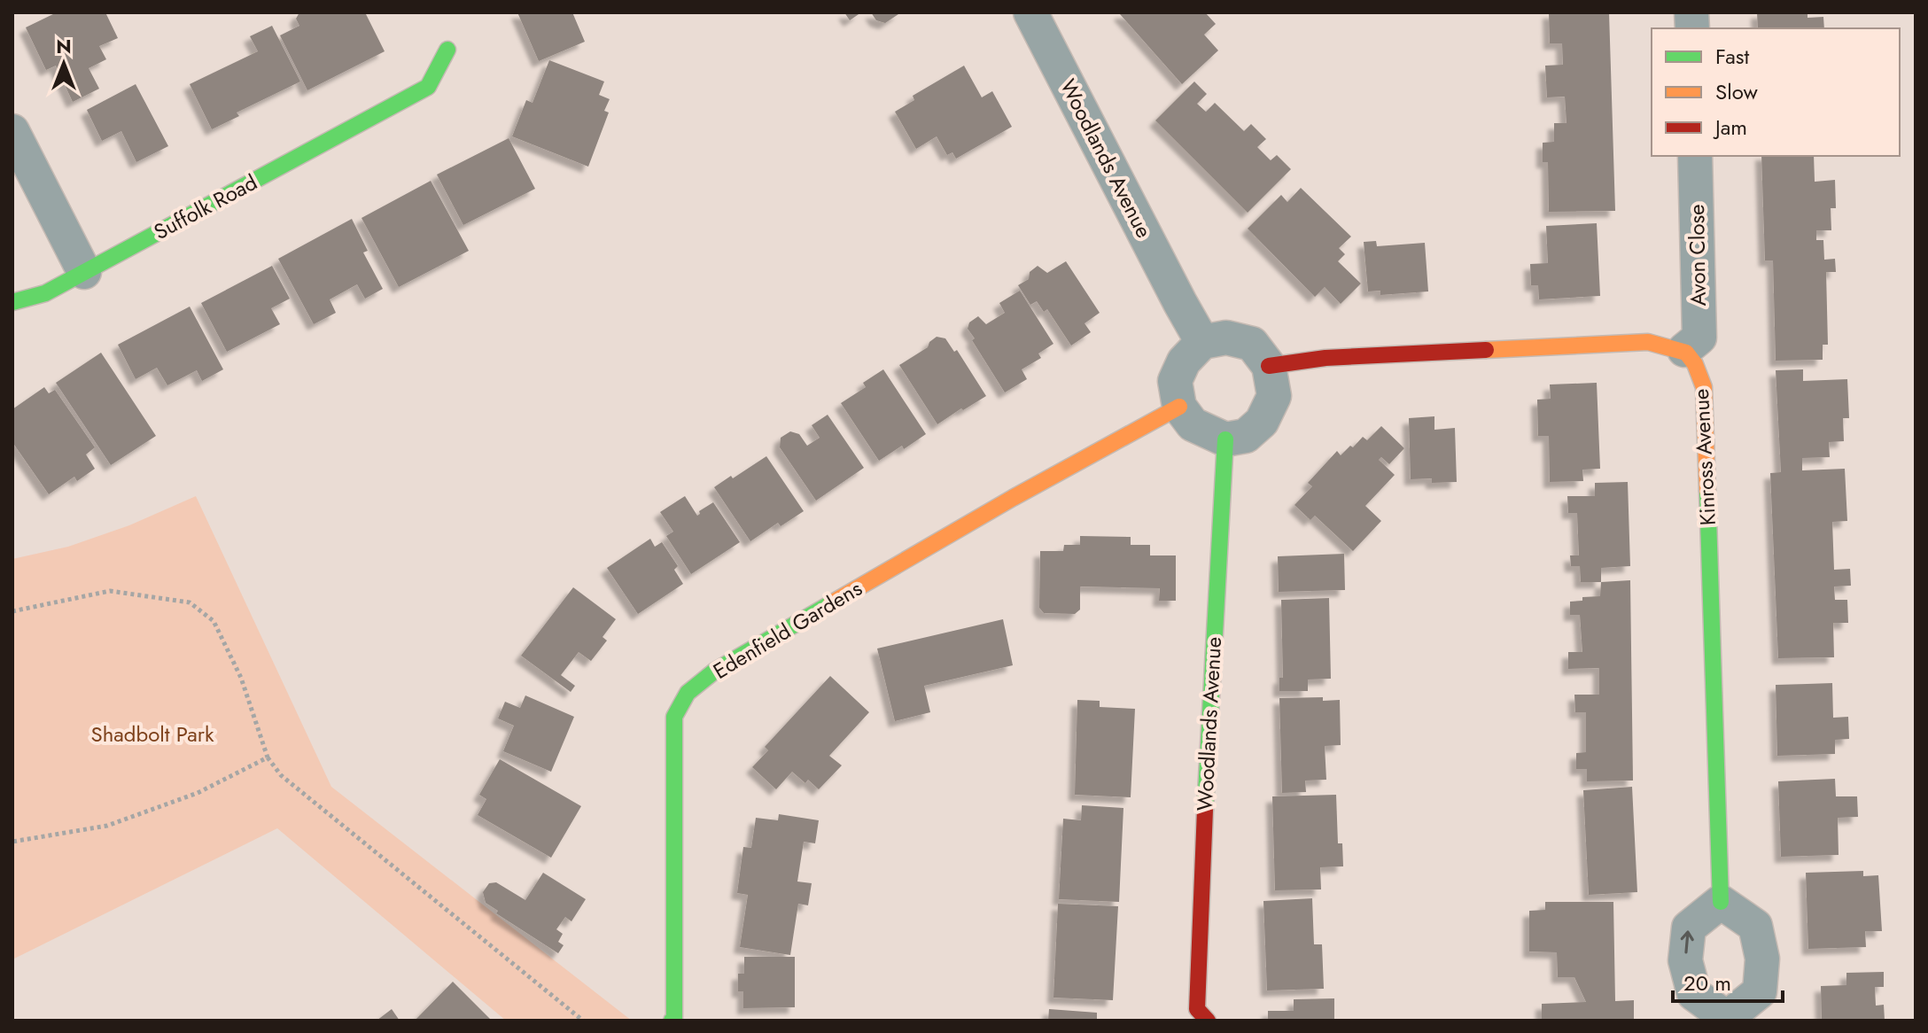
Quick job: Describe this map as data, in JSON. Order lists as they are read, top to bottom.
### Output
{
  "streets": {
    "street": [
      "Woodlands Avenue",
      "Suffolk Road",
      "Avon Close",
      "Kinross Avenue",
      "Edenfield Gardens"
    ]
  },
  "crossings": [
    ["Woodlands Avenue", "Edenfield Gardens"],
    ["Avon Close", "Kinross Avenue"]
  ],
  "parks": ["Shadbolt Park"],
  "legend": ["Fast", "Slow", "Jam"],
  "scale_bar": "20 m",
  "north": "top"
}
